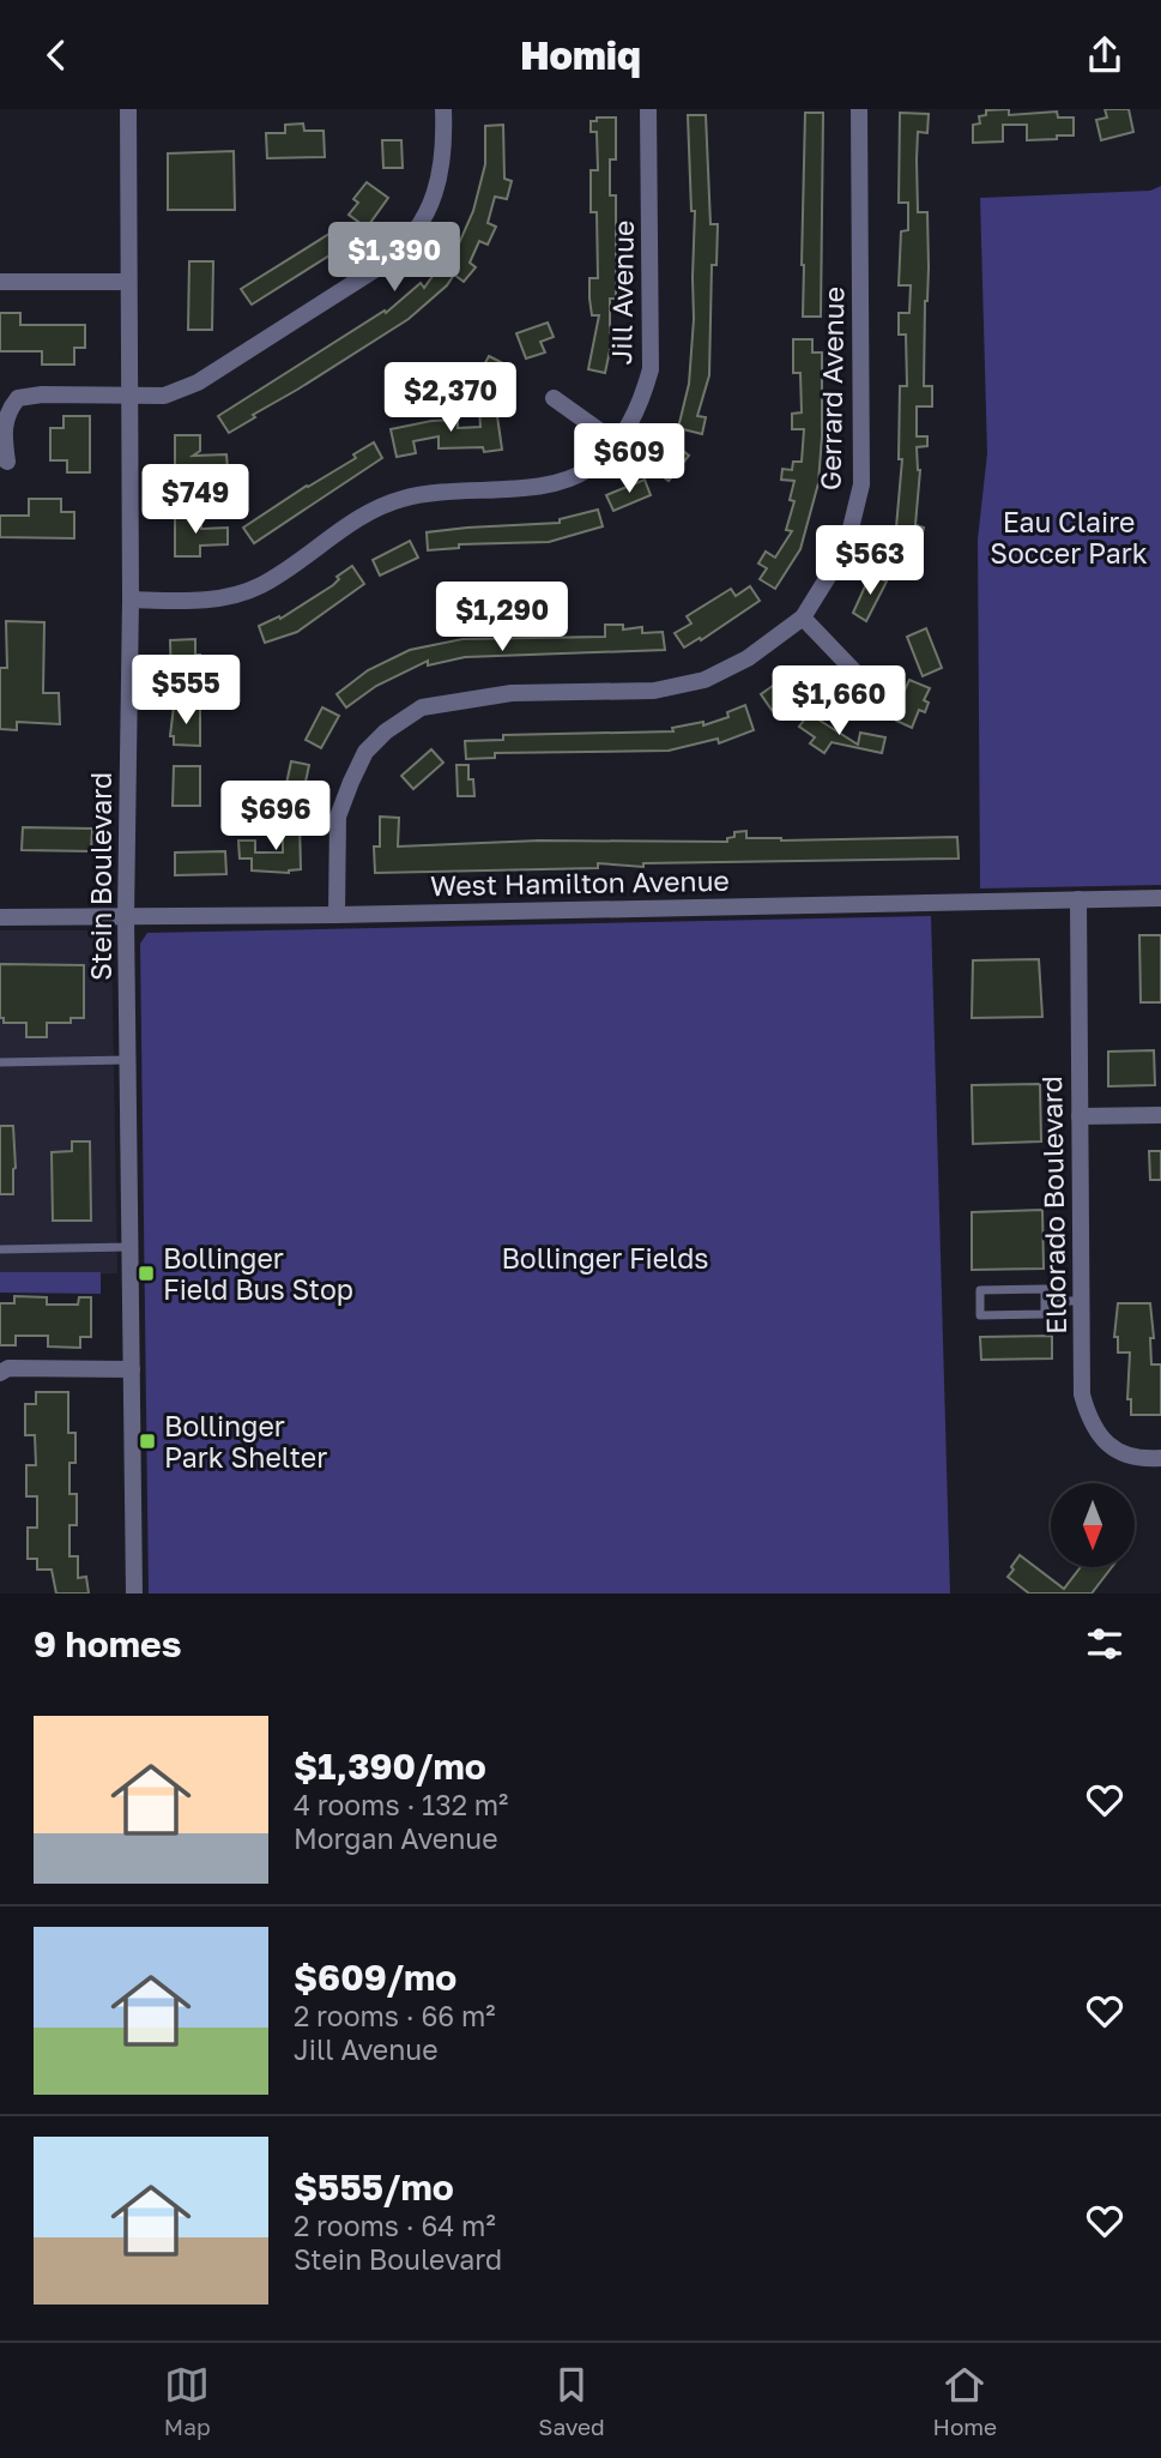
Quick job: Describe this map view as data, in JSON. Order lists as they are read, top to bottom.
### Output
{
  "streets": {
    "street": [
      "Jill Avenue",
      "Gerrard Avenue",
      "Stein Boulevard",
      "West Hamilton Avenue",
      "Eldorado Boulevard"
    ]
  },
  "crossings": [
    ["Jill Avenue", "Stein Boulevard"],
    ["Gerrard Avenue", "West Hamilton Avenue"],
    ["Stein Boulevard", "West Hamilton Avenue"],
    ["West Hamilton Avenue", "Eldorado Boulevard"]
  ],
  "parks": ["Eau Claire Soccer Park", "Bollinger Fields"],
  "places": {
    "transit": ["Bollinger Field Bus Stop", "Bollinger Park Shelter"]
  },
  "north": "bottom",
  "page": {
    "header": "Homiq",
    "price": [
      "$1,390",
      "$2,370",
      "$609",
      "$749",
      "$563",
      "$1,290",
      "$555",
      "$1,660",
      "$696"
    ],
    "heading": "9 homes",
    "list": [
      {
        "name": "$1,390/mo",
        "note": "4 rooms · 132 m² · Morgan Avenue"
      },
      {
        "name": "$609/mo",
        "note": "2 rooms · 66 m² · Jill Avenue"
      },
      {
        "name": "$555/mo",
        "note": "2 rooms · 64 m² · Stein Boulevard"
      }
    ],
    "tabs": ["Map", "Saved", "Home"]
  }
}
